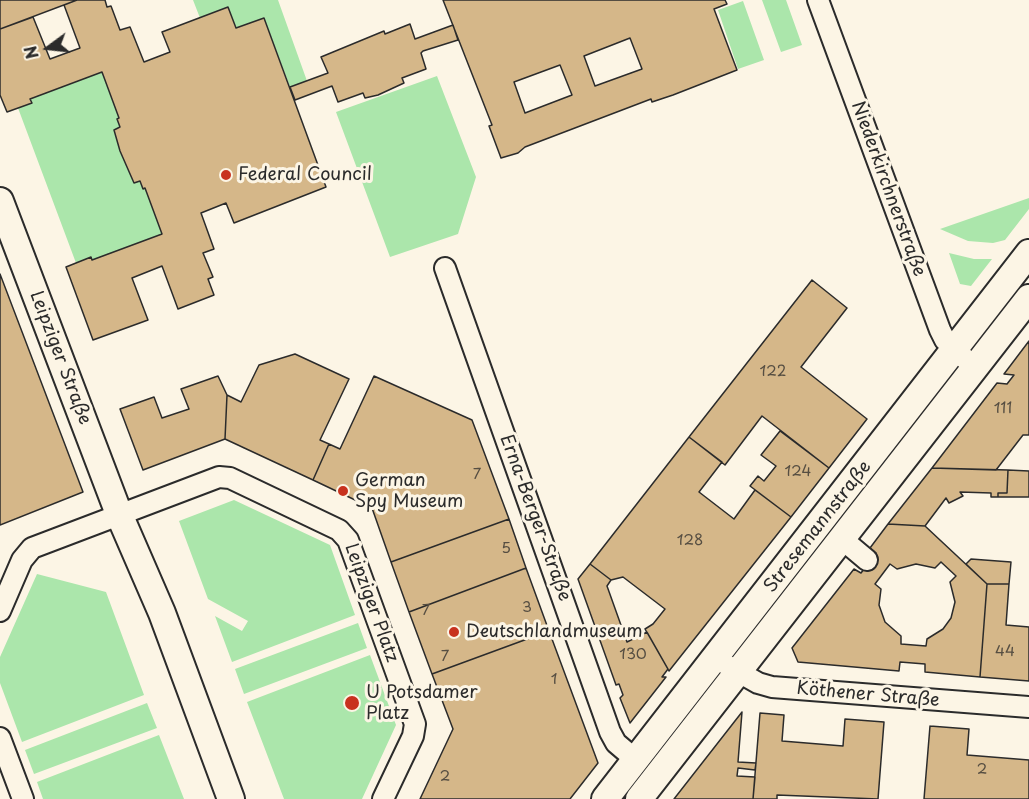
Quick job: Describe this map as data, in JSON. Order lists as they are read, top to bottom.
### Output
{
  "streets": {
    "main road": ["Leipziger Straße", "Stresemannstraße"],
    "street": [
      "Niederkirchnerstraße",
      "Erna-Berger-Straße",
      "Leipziger Platz",
      "Köthener Straße"
    ]
  },
  "crossings": [
    ["Niederkirchnerstraße", "Stresemannstraße"],
    ["Leipziger Straße", "Leipziger Platz"],
    ["Erna-Berger-Straße", "Stresemannstraße"],
    ["Stresemannstraße", "Köthener Straße"]
  ],
  "places": [
    "Federal Council",
    "German Spy Museum",
    "Deutschlandmuseum",
    "U Potsdamer Platz"
  ],
  "house_numbers": [
    "122",
    "111",
    "124",
    "7",
    "128",
    "5",
    "3",
    "7",
    "44",
    "130",
    "7",
    "1",
    "2",
    "2"
  ],
  "north": "left"
}
